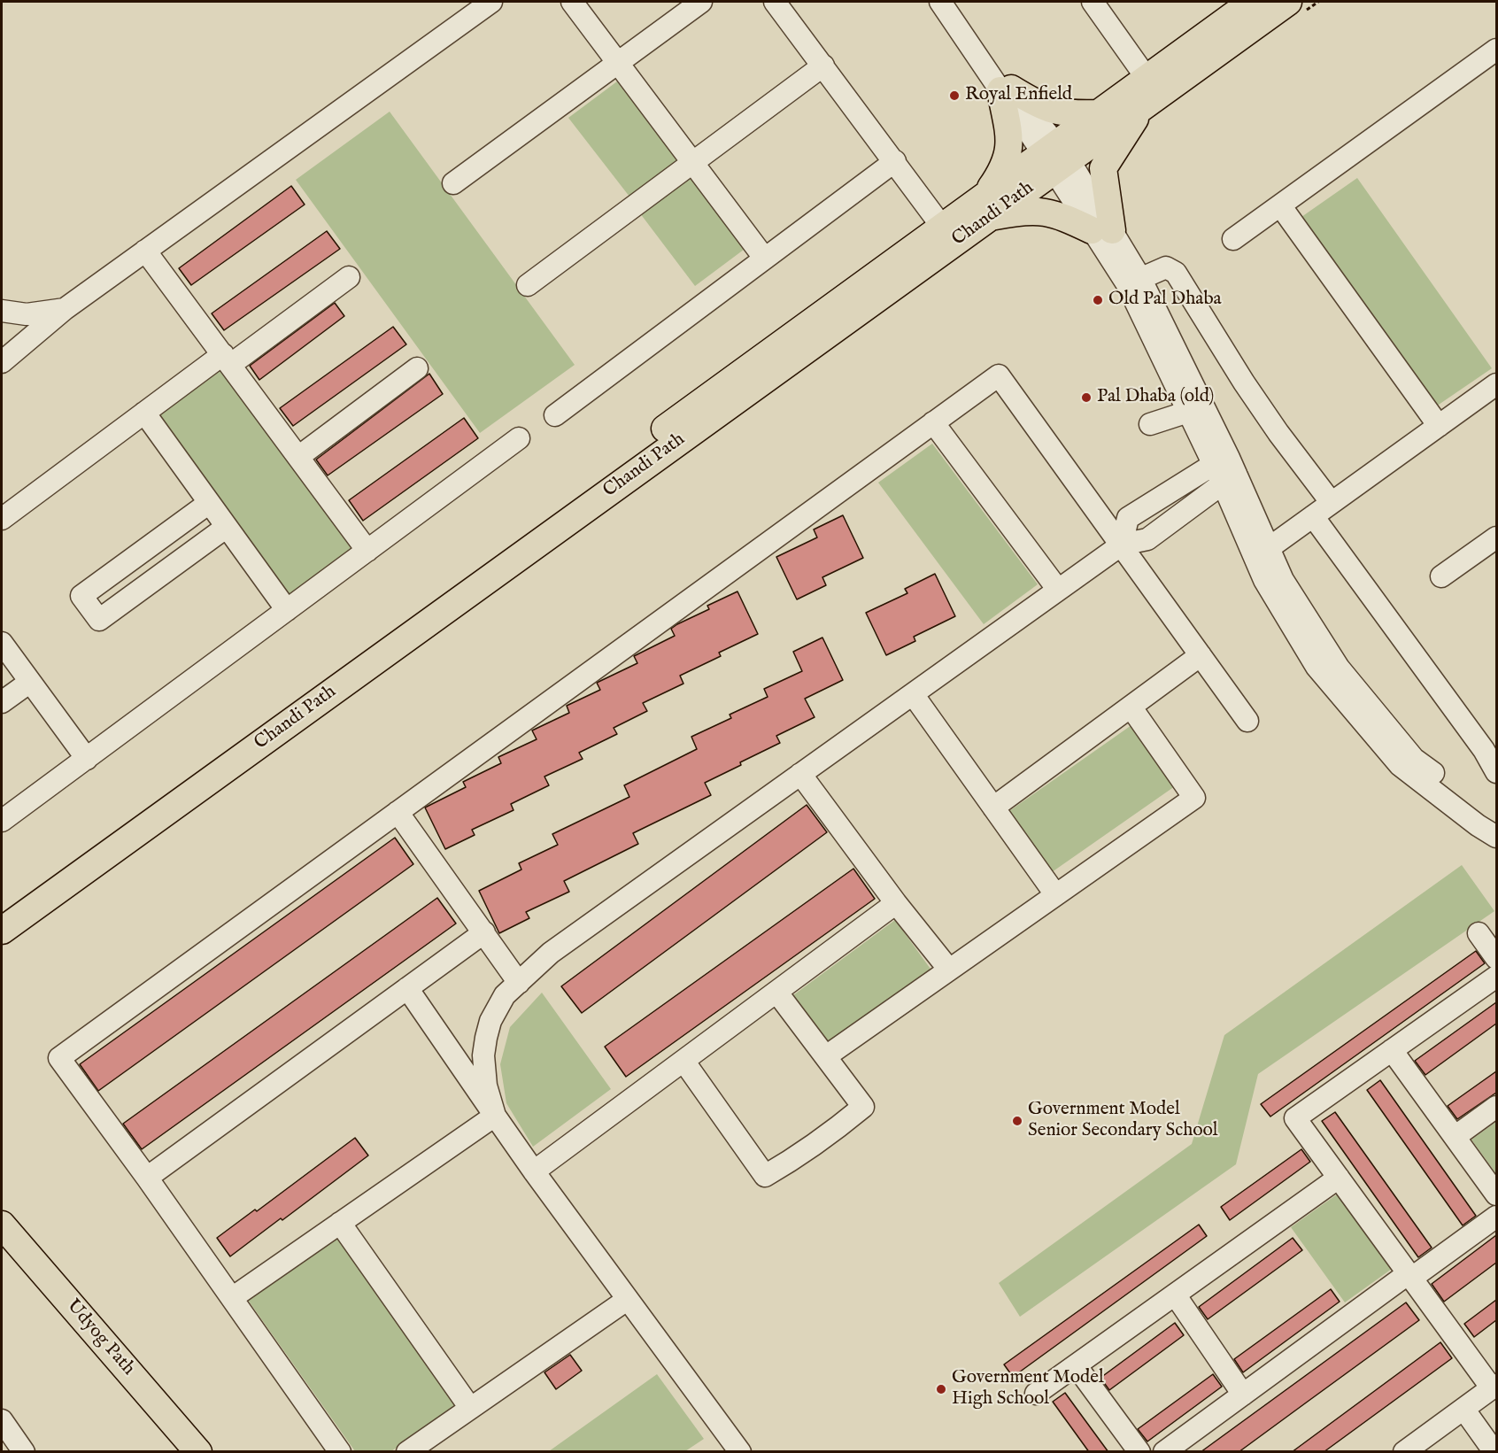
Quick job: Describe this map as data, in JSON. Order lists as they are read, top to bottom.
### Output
{
  "streets": {
    "main road": ["Chandi Path", "Udyog Path"]
  },
  "places": [
    "Royal Enfield",
    "Old Pal Dhaba",
    "Pal Dhaba (old)",
    "Government Model Senior Secondary School",
    "Government Model High School"
  ]
}
